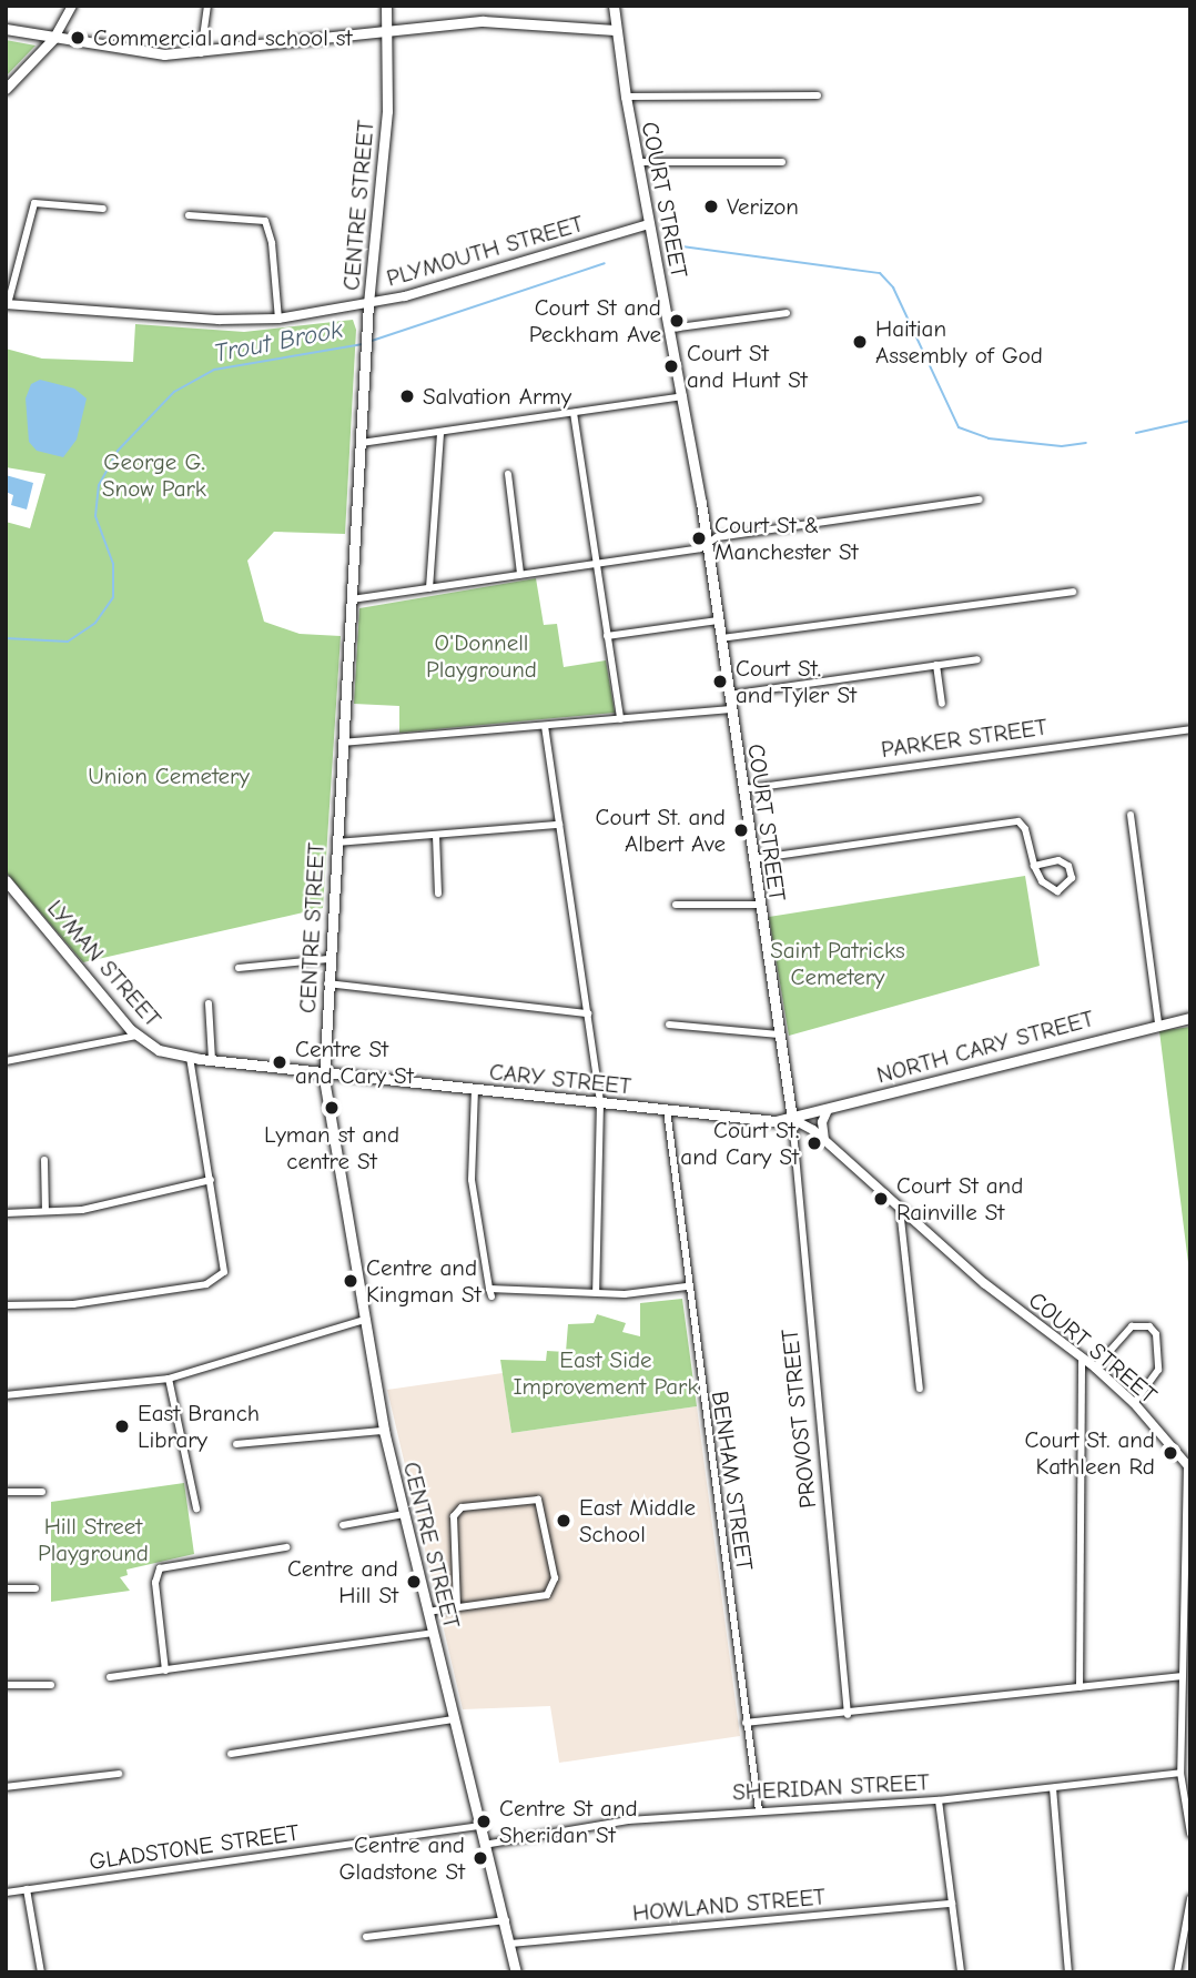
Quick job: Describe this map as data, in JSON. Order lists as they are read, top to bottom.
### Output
{
  "streets": {
    "main road": [
      "COURT STREET",
      "CENTRE STREET",
      "LYMAN STREET",
      "NORTH CARY STREET",
      "CARY STREET"
    ],
    "street": [
      "PLYMOUTH STREET",
      "PARKER STREET",
      "PROVOST STREET",
      "BENHAM STREET",
      "SHERIDAN STREET",
      "GLADSTONE STREET",
      "HOWLAND STREET"
    ]
  },
  "crossings": [
    ["COURT STREET", "PLYMOUTH STREET"],
    ["COURT STREET", "PARKER STREET"],
    ["COURT STREET", "NORTH CARY STREET"],
    ["COURT STREET", "CARY STREET"],
    ["COURT STREET", "PROVOST STREET"],
    ["CENTRE STREET", "PLYMOUTH STREET"],
    ["CENTRE STREET", "LYMAN STREET"],
    ["CENTRE STREET", "CARY STREET"],
    ["CENTRE STREET", "SHERIDAN STREET"],
    ["CENTRE STREET", "GLADSTONE STREET"],
    ["CENTRE STREET", "HOWLAND STREET"],
    ["LYMAN STREET", "CARY STREET"],
    ["NORTH CARY STREET", "CARY STREET"],
    ["NORTH CARY STREET", "PROVOST STREET"],
    ["CARY STREET", "PROVOST STREET"],
    ["CARY STREET", "BENHAM STREET"],
    ["BENHAM STREET", "SHERIDAN STREET"]
  ],
  "water": ["Trout Brook"],
  "parks": [
    "George G. Snow Park",
    "O'Donnell Playground",
    "Union Cemetery",
    "Saint Patricks Cemetery",
    "East Side Improvement Park",
    "Hill Street Playground"
  ],
  "places": [
    "Commercial and school st",
    "Verizon",
    "Court St and Peckham Ave",
    "Haitian Assembly of God",
    "Court St and Hunt St",
    "Salvation Army",
    "Court St & Manchester St",
    "Court St. and Tyler St",
    "Court St. and Albert Ave",
    "Centre St and Cary St",
    "Lyman st and centre St",
    "Court St. and Cary St",
    "Court St and Rainville St",
    "Centre and Kingman St",
    "East Branch Library",
    "Court St. and Kathleen Rd",
    "East Middle School",
    "Centre and Hill St",
    "Centre St and Sheridan St",
    "Centre and Gladstone St"
  ]
}
